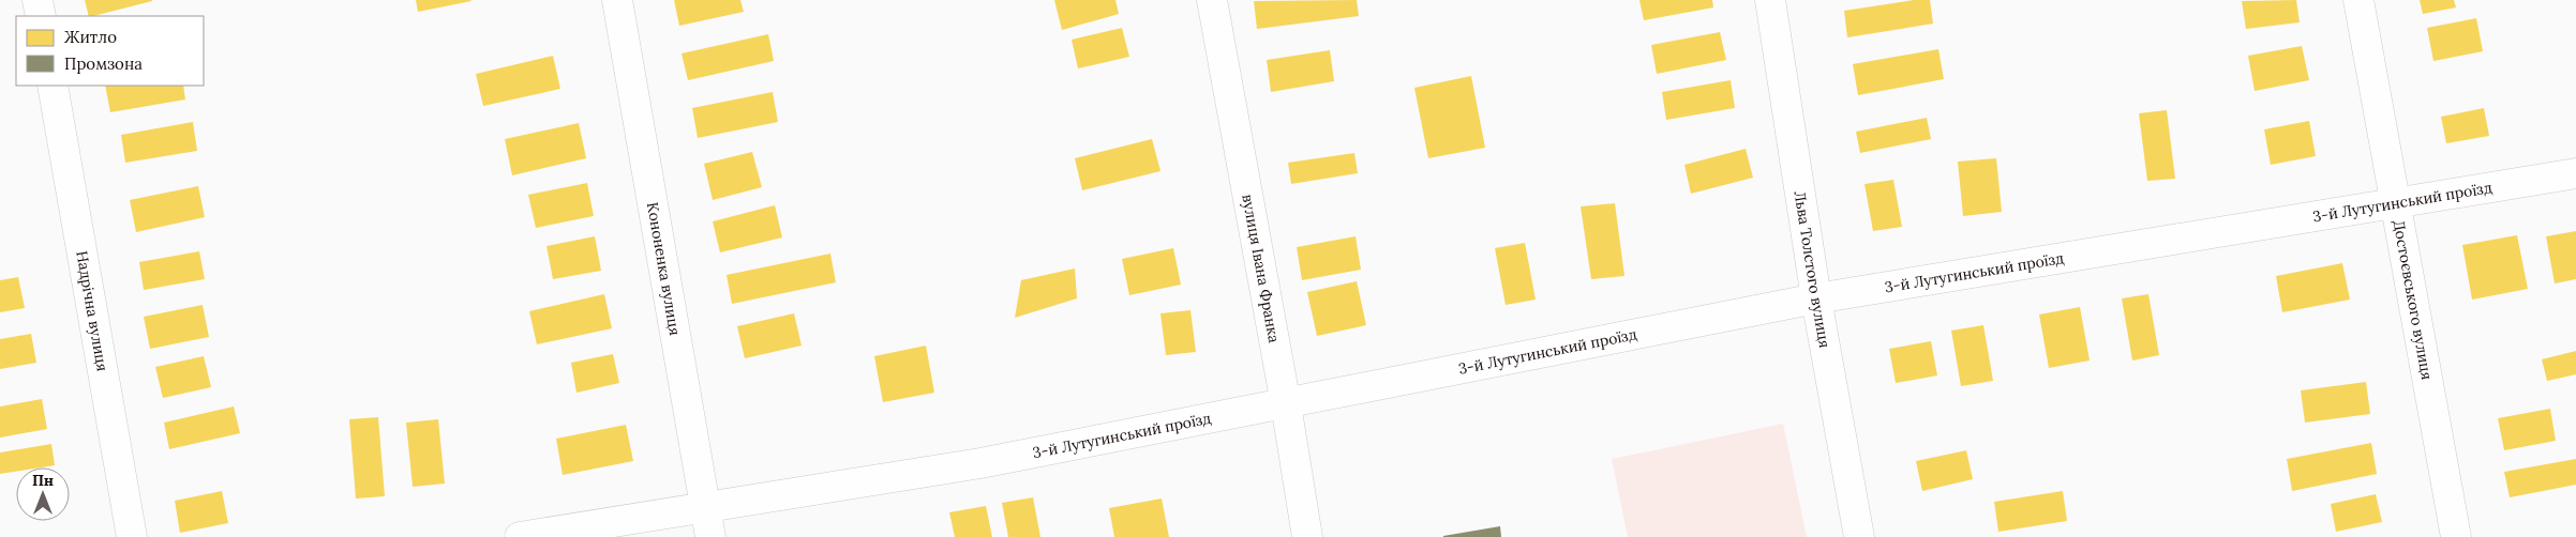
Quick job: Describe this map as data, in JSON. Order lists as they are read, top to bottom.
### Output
{
  "streets": {
    "street": [
      "3-й Лутугинський проїзд",
      "Кононенка вулиця",
      "вулиця Івана Франка",
      "Льва Толстого вулиця",
      "Достоєвського вулиця",
      "Надрічна вулиця"
    ]
  },
  "crossings": [
    ["3-й Лутугинський проїзд", "Кононенка вулиця"],
    ["3-й Лутугинський проїзд", "вулиця Івана Франка"],
    ["3-й Лутугинський проїзд", "Льва Толстого вулиця"],
    ["3-й Лутугинський проїзд", "Достоєвського вулиця"]
  ],
  "legend": ["Житло", "Промзона"],
  "north": "top"
}
